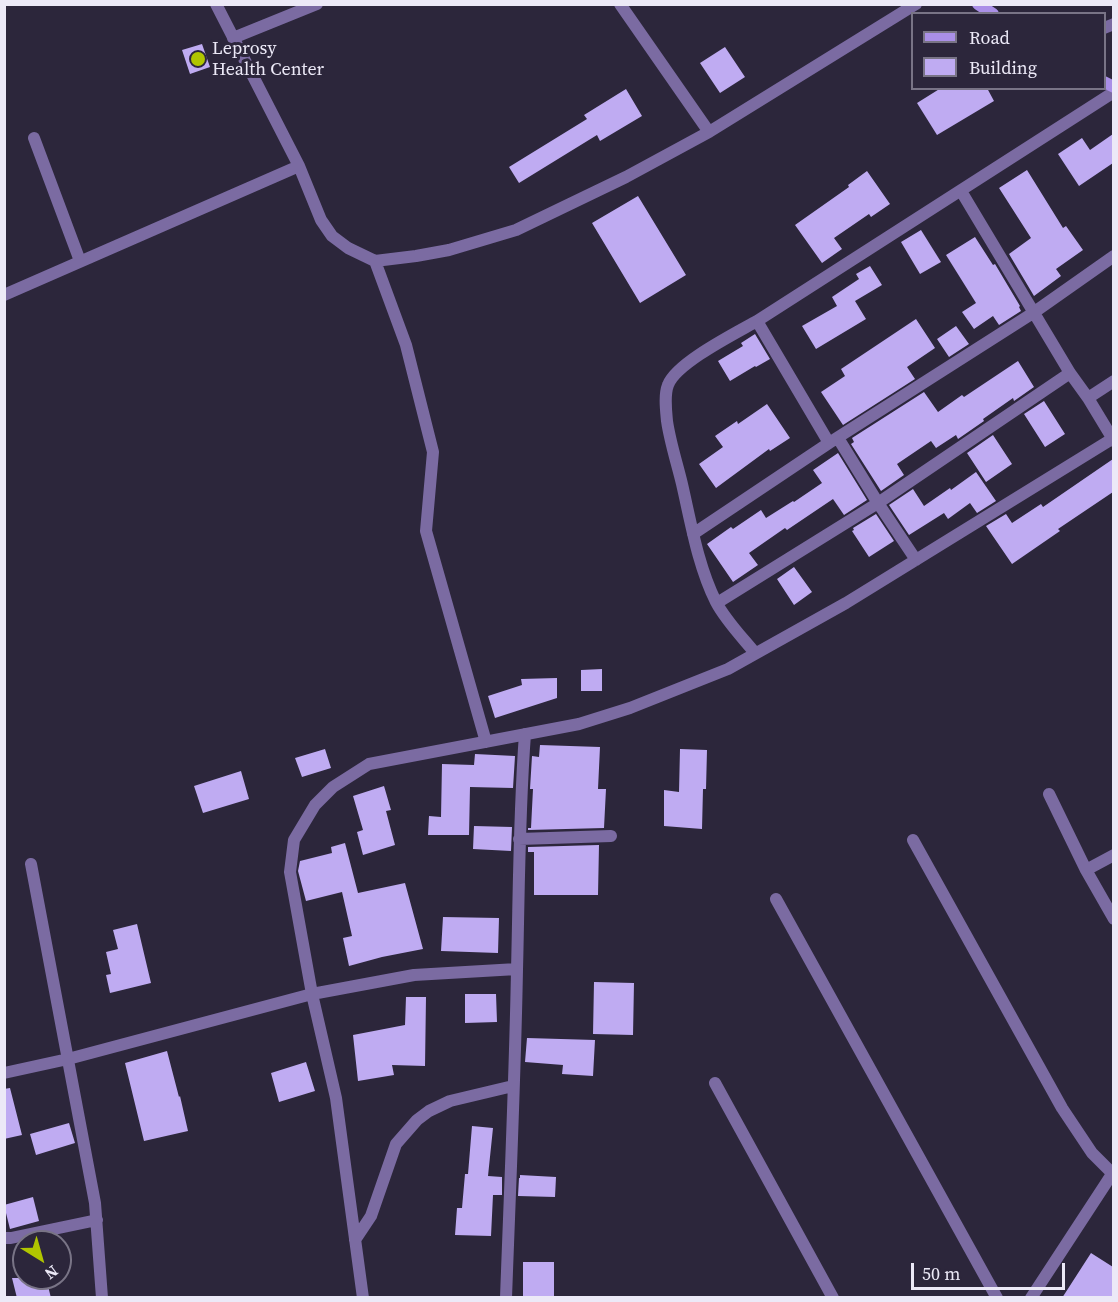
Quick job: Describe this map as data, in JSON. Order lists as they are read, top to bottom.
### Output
{
  "places": ["Leprosy Health Center"],
  "legend": ["Road", "Building"],
  "scale_bar": "50 m",
  "north": "bottom right"
}
